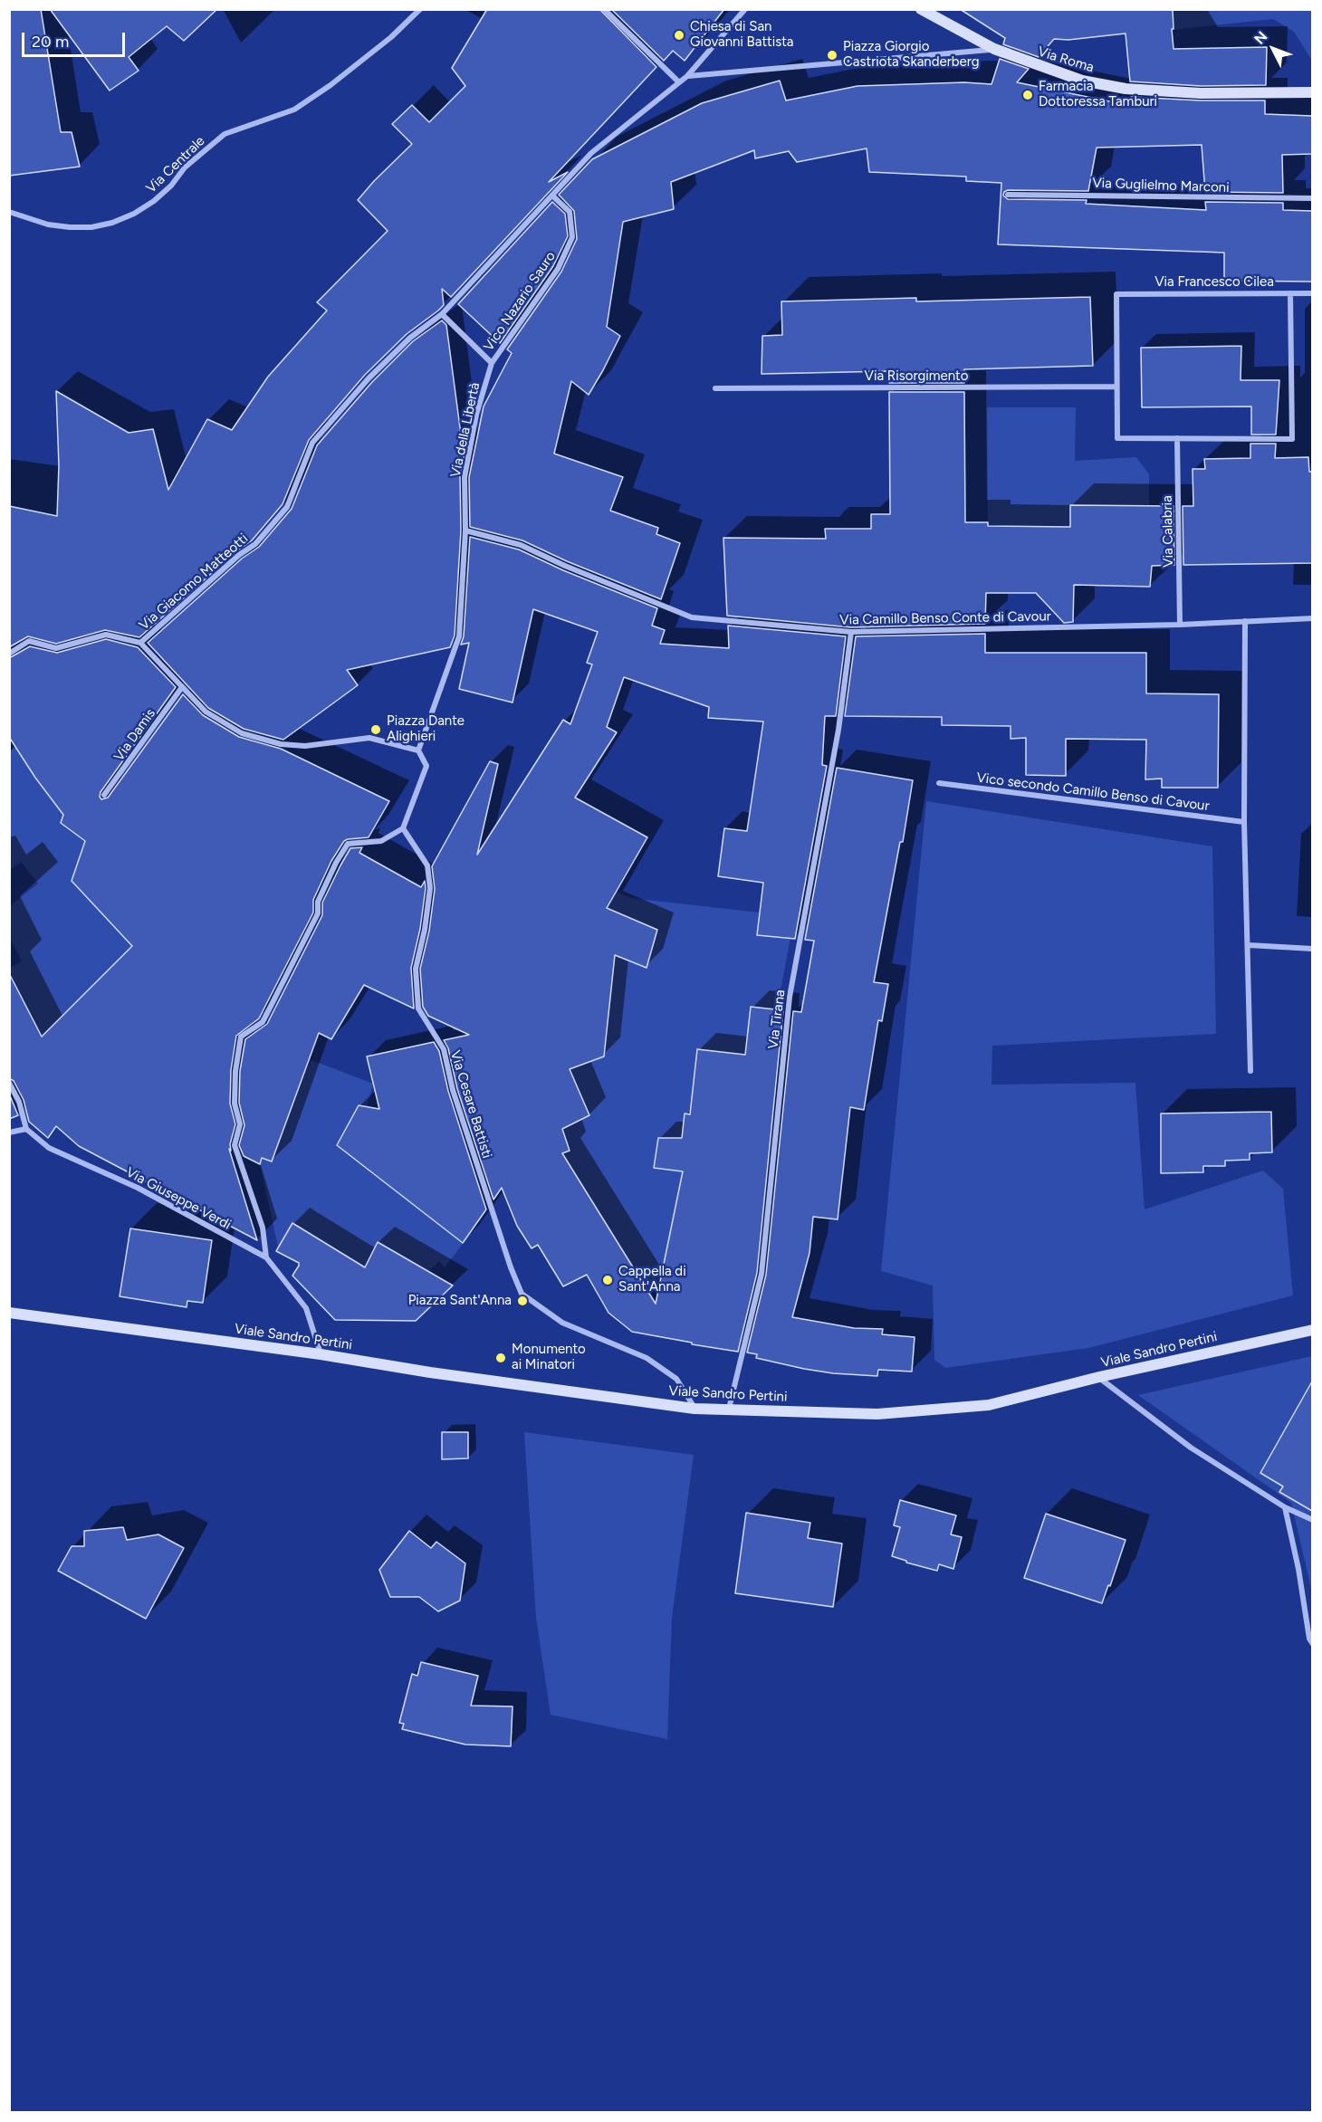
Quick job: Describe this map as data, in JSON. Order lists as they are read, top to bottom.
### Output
{
  "streets": {
    "street": [
      "Via Roma",
      "Via Centrale",
      "Via Guglielmo Marconi",
      "Via Francesco Cilea",
      "Vico Nazario Sauro",
      "Via Risorgimento",
      "Via della Libertà",
      "Via Calabria",
      "Via Giacomo Matteotti",
      "Via Camillo Benso Conte di Cavour",
      "Via Damis",
      "Vico secondo Camillo Benso di Cavour",
      "Via Tirana",
      "Via Cesare Battisti",
      "Via Giuseppe Verdi",
      "Viale Sandro Pertini"
    ]
  },
  "crossings": [
    ["Via Francesco Cilea", "Via Risorgimento"],
    ["Vico Nazario Sauro", "Via della Libertà"],
    ["Vico Nazario Sauro", "Via Giacomo Matteotti"],
    ["Via della Libertà", "Via Camillo Benso Conte di Cavour"],
    ["Via Calabria", "Via Camillo Benso Conte di Cavour"],
    ["Via Camillo Benso Conte di Cavour", "Via Tirana"],
    ["Via Tirana", "Viale Sandro Pertini"],
    ["Via Cesare Battisti", "Viale Sandro Pertini"],
    ["Via Giuseppe Verdi", "Viale Sandro Pertini"]
  ],
  "places": [
    "Chiesa di San Giovanni Battista",
    "Piazza Giorgio Castriota Skanderberg",
    "Farmacia Dottoressa Tamburi",
    "Piazza Dante Alighieri",
    "Cappella di Sant'Anna",
    "Piazza Sant'Anna",
    "Monumento ai Minatori"
  ],
  "scale_bar": "20 m",
  "north": "top left"
}
